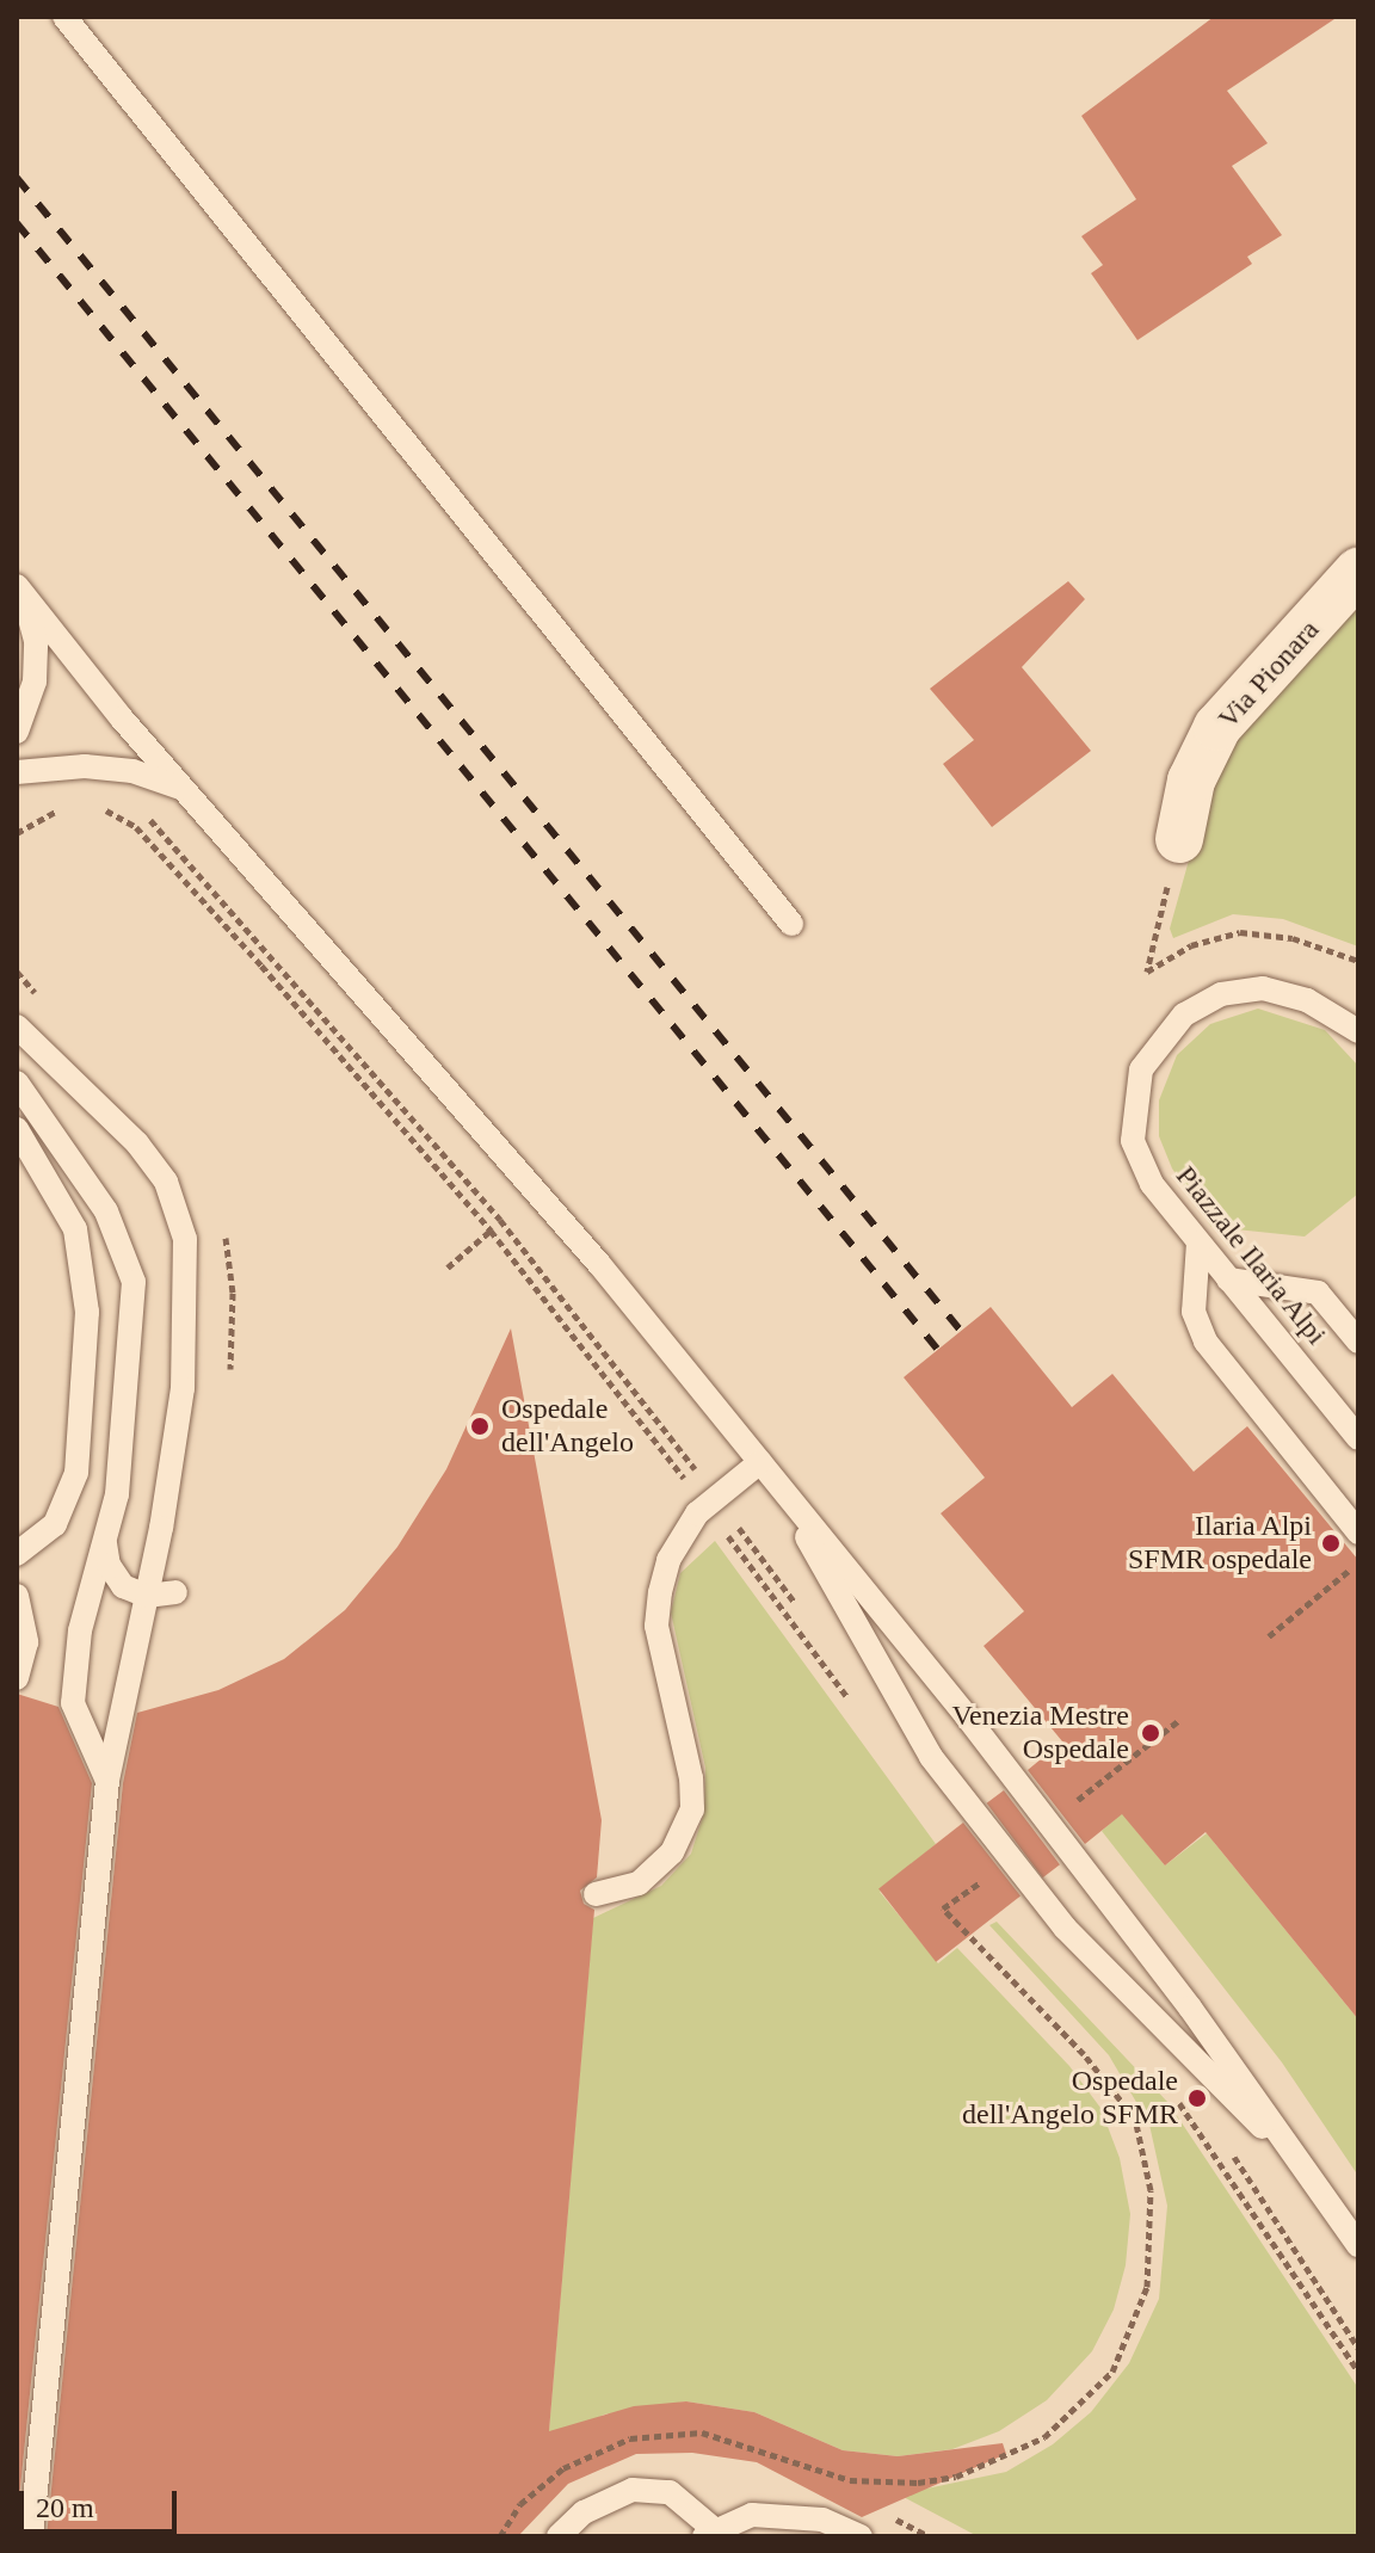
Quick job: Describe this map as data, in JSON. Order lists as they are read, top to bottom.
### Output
{
  "streets": {
    "street": ["Via Pionara"],
    "lane": ["Piazzale Ilaria Alpi"]
  },
  "places": [
    "Ospedale dell'Angelo",
    "Ilaria Alpi SFMR ospedale",
    "Venezia Mestre Ospedale",
    "Ospedale dell'Angelo SFMR"
  ],
  "scale_bar": "20 m"
}
